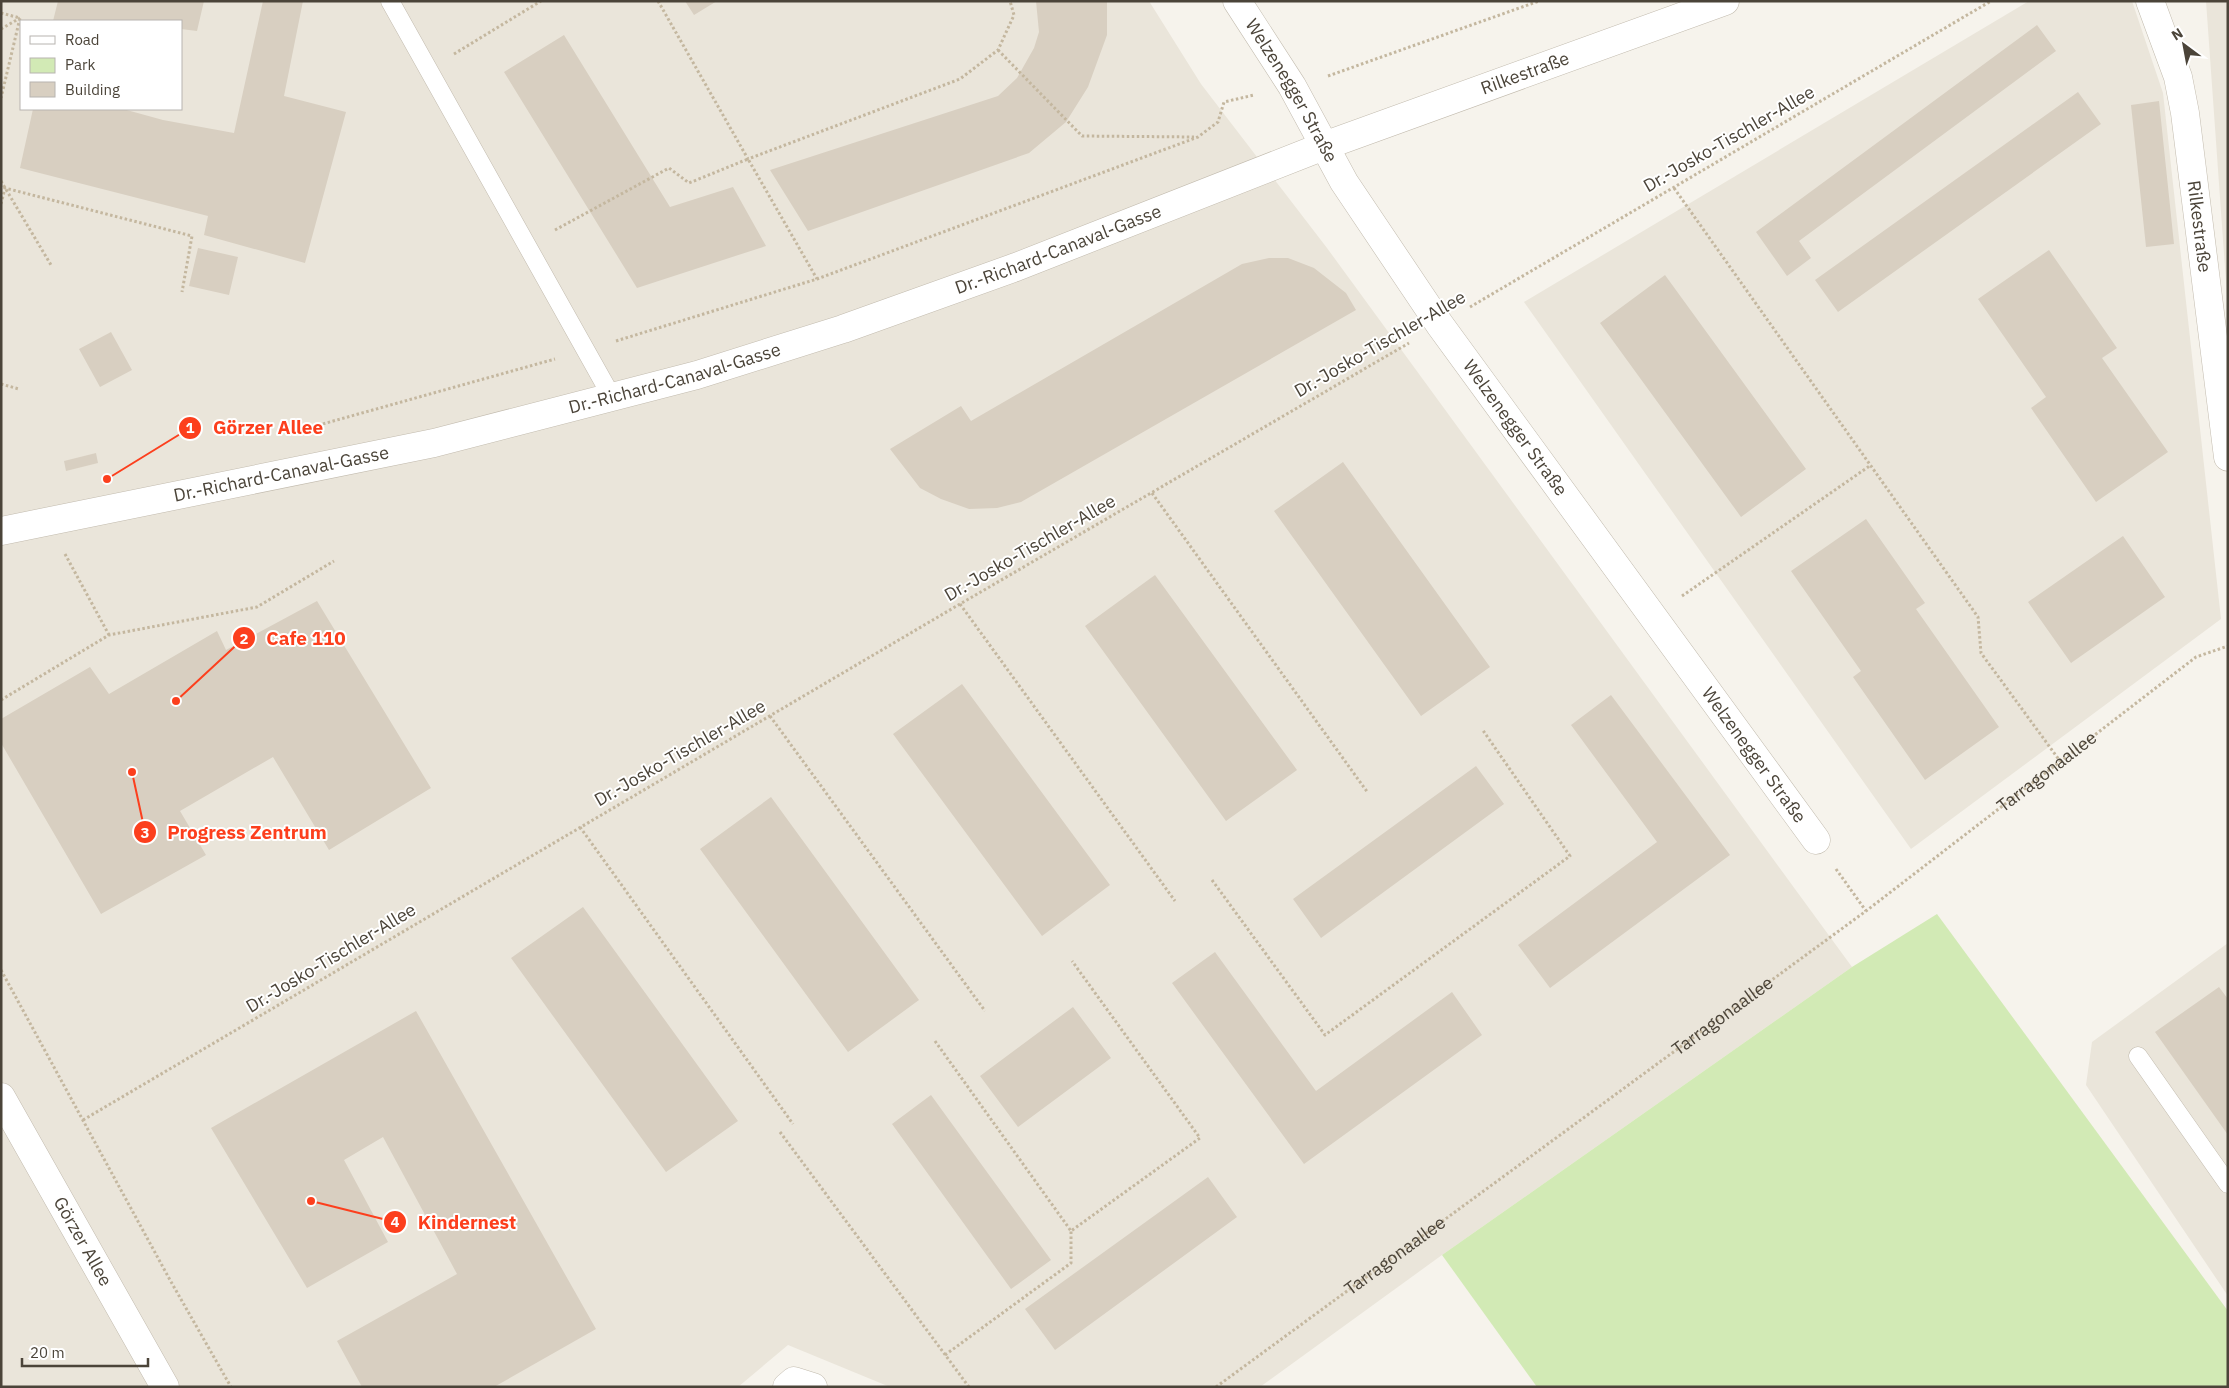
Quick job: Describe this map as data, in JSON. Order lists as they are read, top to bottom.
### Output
{
  "streets": {
    "street": [
      "Rilkestraße",
      "Welzenegger Straße",
      "Dr.-Richard-Canaval-Gasse",
      "Görzer Allee"
    ],
    "path": ["Dr.-Josko-Tischler-Allee", "Tarragonaallee"]
  },
  "crossings": [
    ["Rilkestraße", "Welzenegger Straße"],
    ["Rilkestraße", "Dr.-Richard-Canaval-Gasse"],
    ["Welzenegger Straße", "Dr.-Josko-Tischler-Allee"],
    ["Welzenegger Straße", "Dr.-Richard-Canaval-Gasse"]
  ],
  "places": [
    "Görzer Allee",
    "Cafe 110",
    "Progress Zentrum",
    "Kindernest"
  ],
  "legend": ["Road", "Park", "Building"],
  "scale_bar": "20 m",
  "north": "top left"
}
